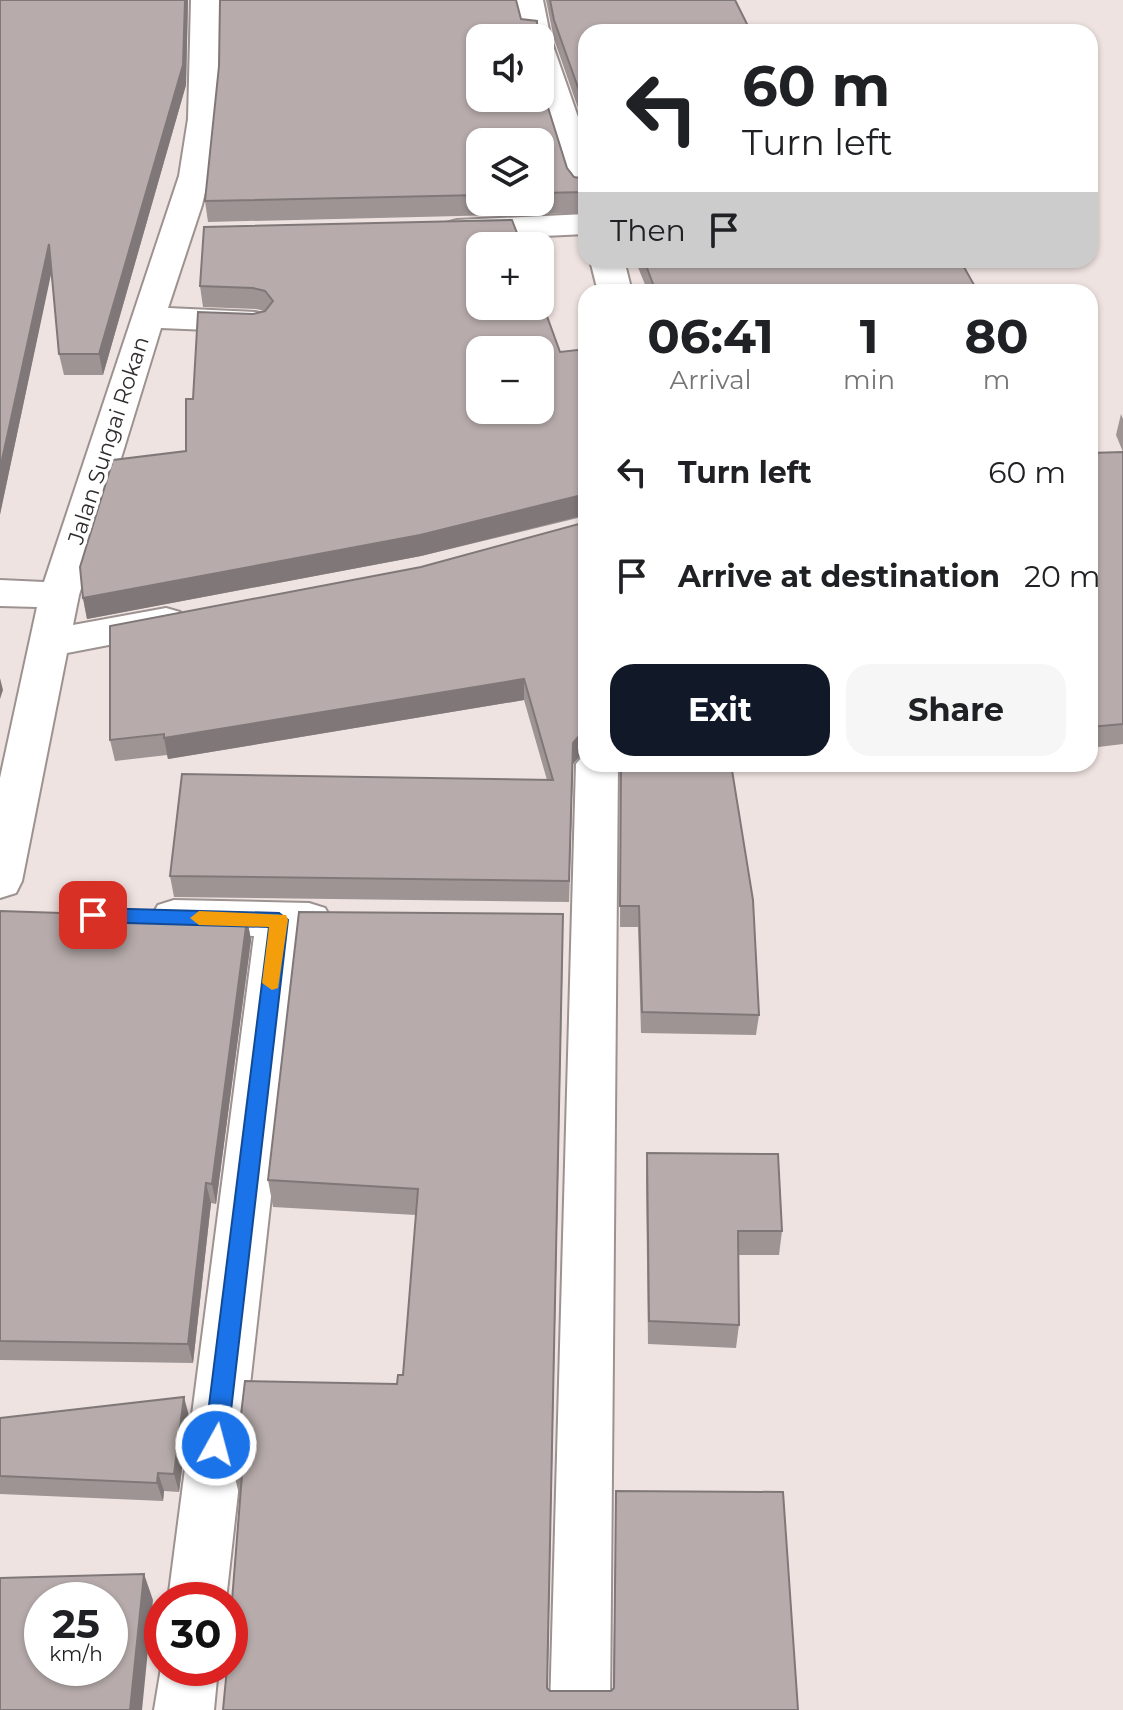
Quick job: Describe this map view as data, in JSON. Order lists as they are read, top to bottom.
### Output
{
  "streets": {
    "street": ["Jalan Sungai Rokan"]
  },
  "page": {
    "map_buttons": ["+", "−"],
    "turn": ["60 m", "Turn left"],
    "then": "Then",
    "eta": [
      "06:41",
      "Arrival",
      "1",
      "min",
      "80",
      "m"
    ],
    "list": [
      {
        "name": "Turn left",
        "value": "60 m"
      },
      {
        "name": "Arrive at destination",
        "value": "20 m"
      }
    ],
    "buttons": ["Exit", "Share"],
    "speed": "25 km/h",
    "limit": "30"
  }
}
